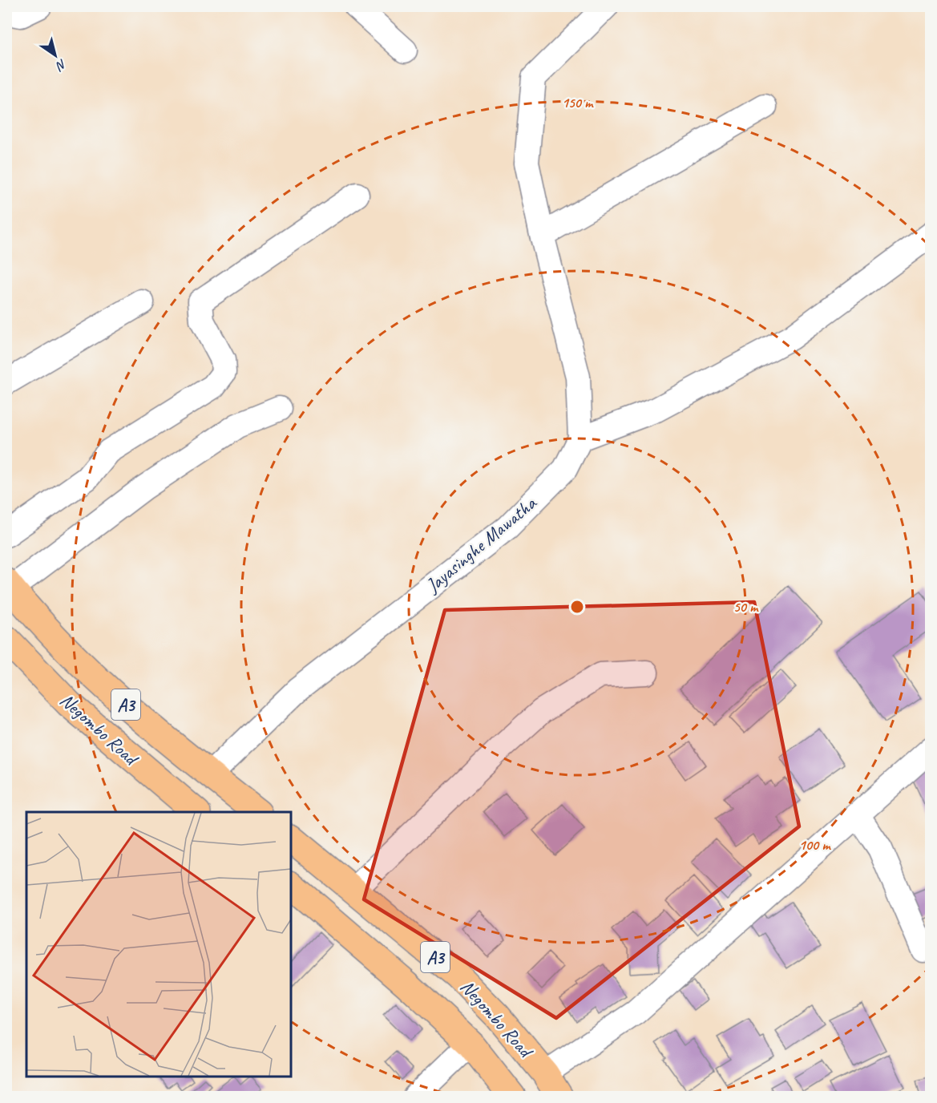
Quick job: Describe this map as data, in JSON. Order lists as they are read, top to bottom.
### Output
{
  "streets": {
    "highway": ["A3", "Negombo Road"],
    "street": ["Jayasinghe Mawatha"]
  },
  "crossings": [
    ["Jayasinghe Mawatha", "Negombo Road"]
  ],
  "north": "bottom right",
  "rings": ["150 m", "50 m", "100 m"]
}
